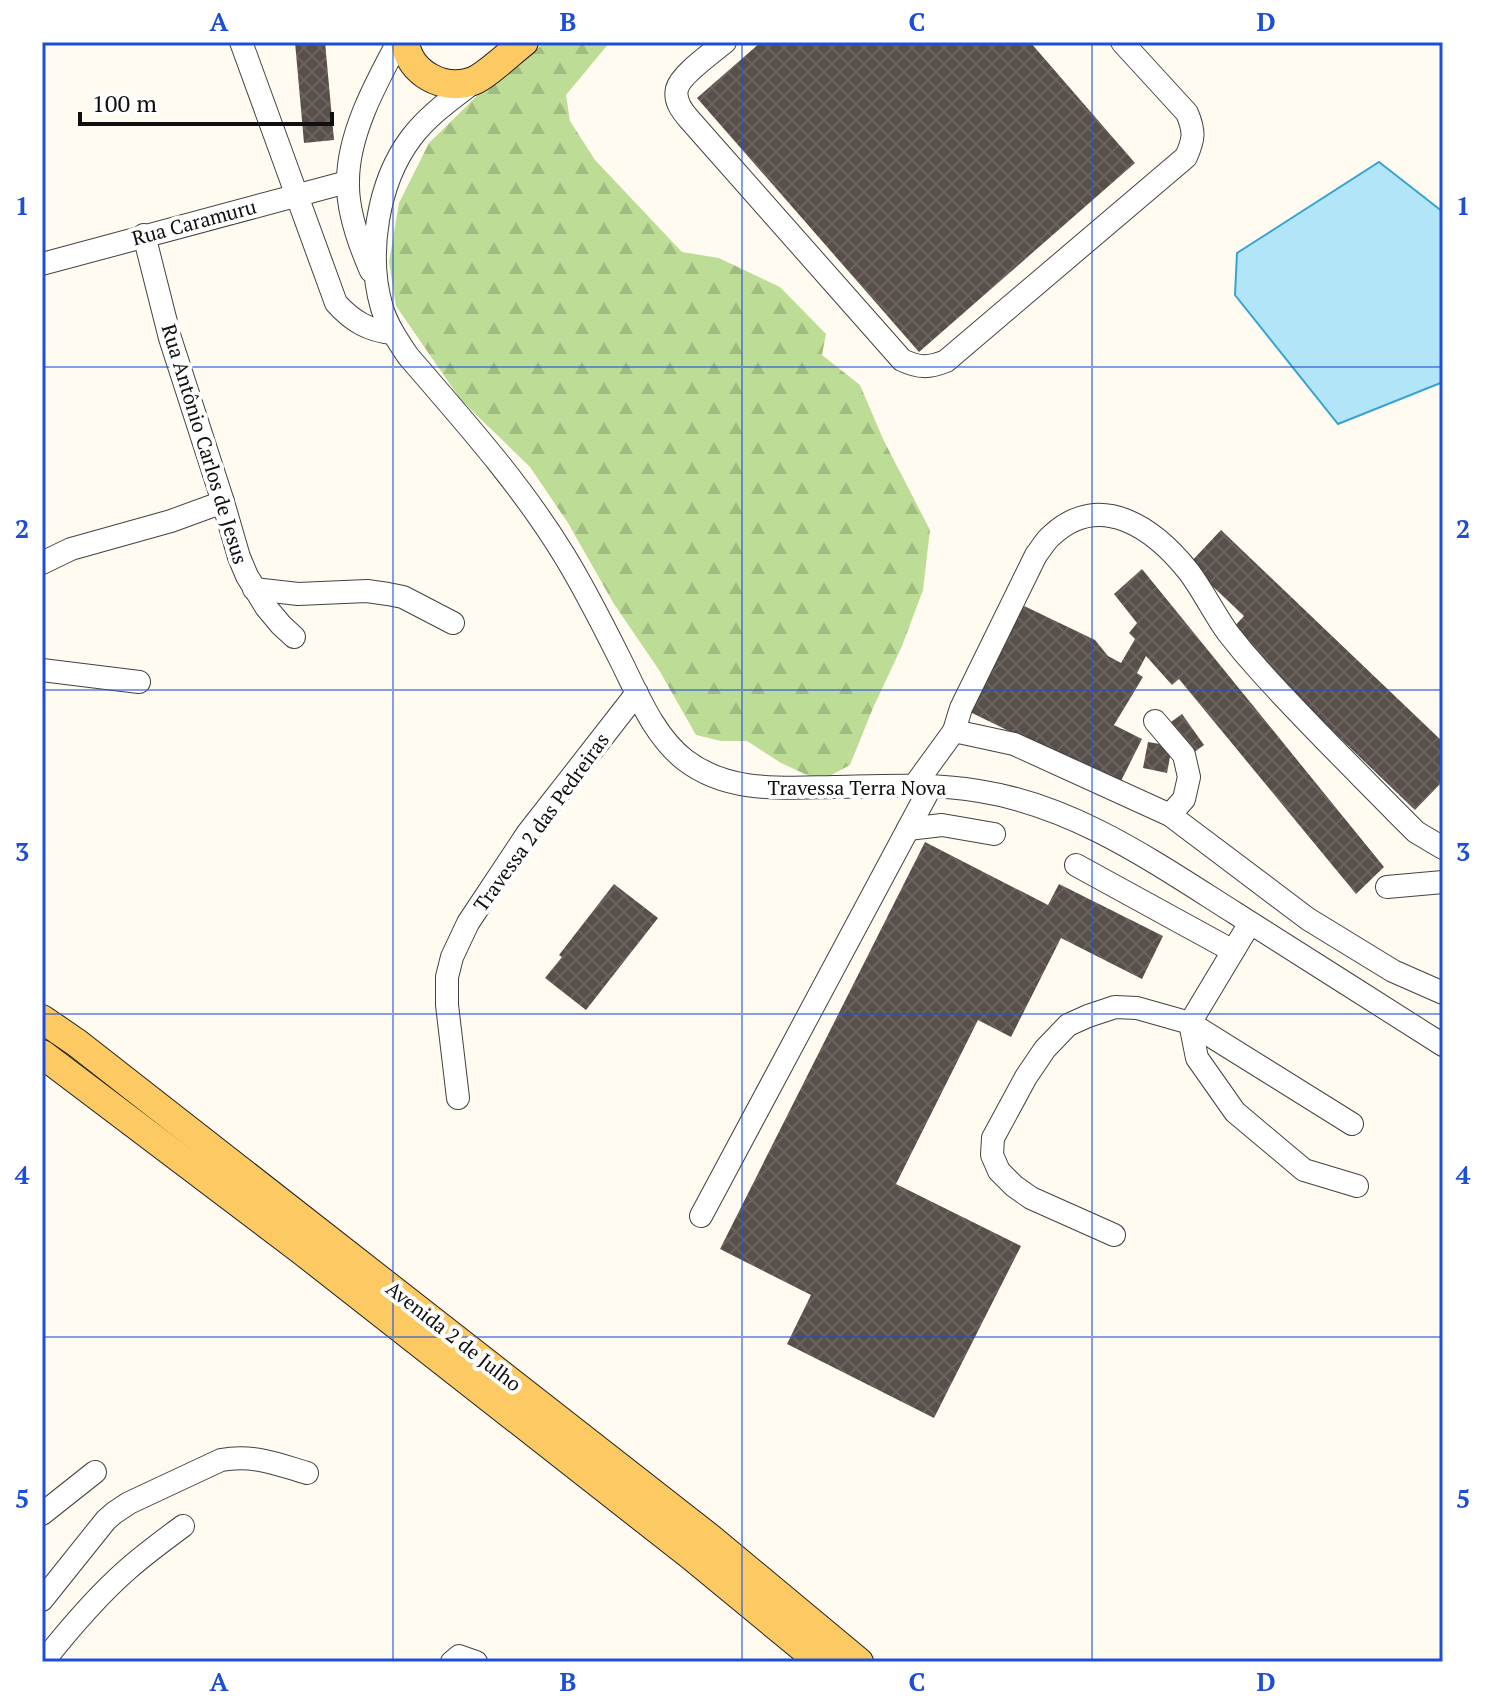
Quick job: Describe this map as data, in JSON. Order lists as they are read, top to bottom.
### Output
{
  "streets": {
    "main road": ["Avenida 2 de Julho"],
    "street": [
      "Rua Caramuru",
      "Rua Antônio Carlos de Jesus",
      "Travessa Terra Nova",
      "Travessa 2 das Pedreiras"
    ]
  },
  "crossings": [
    ["Rua Caramuru", "Rua Antônio Carlos de Jesus"],
    ["Travessa Terra Nova", "Travessa 2 das Pedreiras"]
  ],
  "scale_bar": "100 m",
  "grid": {
    "columns": [
      "A",
      "B",
      "C",
      "D"
    ],
    "rows": [
      "1",
      "2",
      "3",
      "4",
      "5"
    ]
  }
}
